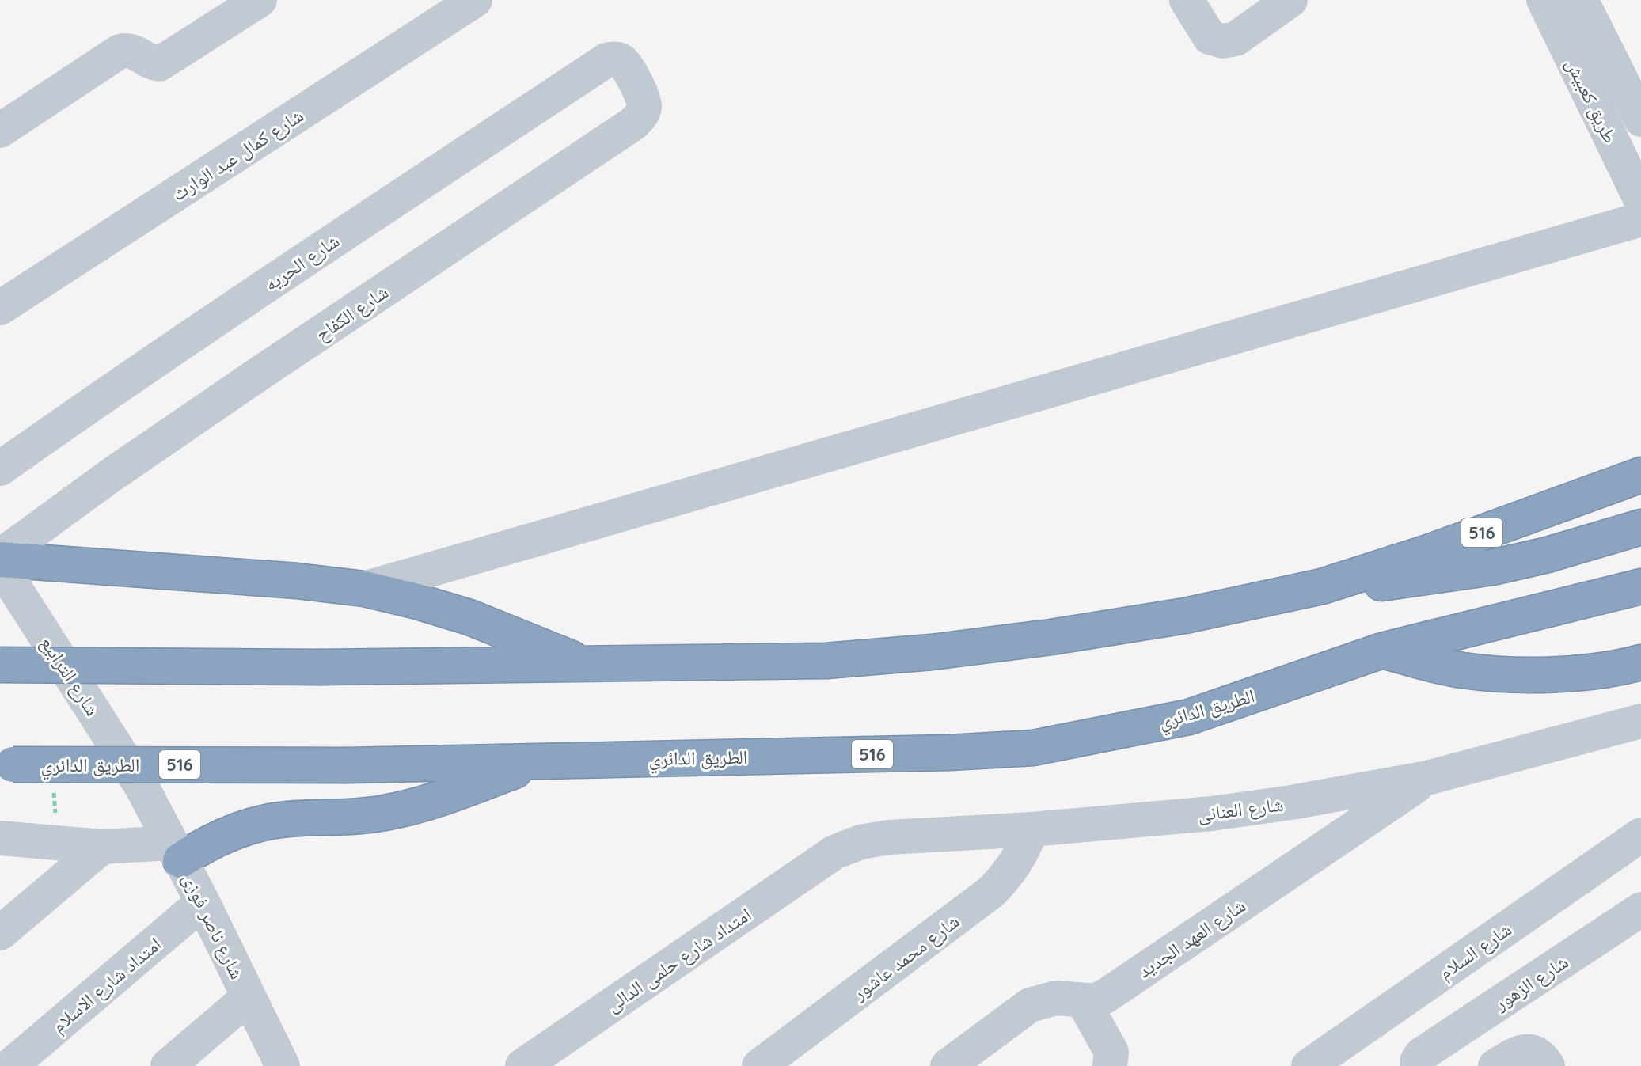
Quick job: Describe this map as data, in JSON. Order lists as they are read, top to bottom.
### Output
{
  "streets": {
    "highway": ["516", "الطريق الدائري"],
    "street": [
      "طريق كعبيش",
      "شارع كمال عبد الوارث",
      "شارع الحريه",
      "شارع الكفاح",
      "شارع الترابيع",
      "شارع العنانى",
      "شارع ناصر فوزى",
      "شارع العهد الجديد",
      "شارع السلام",
      "شارع محمد عاشور",
      "امتداد شارع حلمى الدالى",
      "شارع الزهور",
      "امتداد شارع الاسلام"
    ]
  },
  "crossings": [
    ["شارع الحريه", "شارع الكفاح"],
    ["شارع الترابيع", "شارع ناصر فوزى"],
    ["شارع العنانى", "شارع العهد الجديد"],
    ["شارع العنانى", "شارع محمد عاشور"],
    ["شارع العنانى", "امتداد شارع حلمى الدالى"],
    ["شارع ناصر فوزى", "امتداد شارع الاسلام"]
  ]
}
